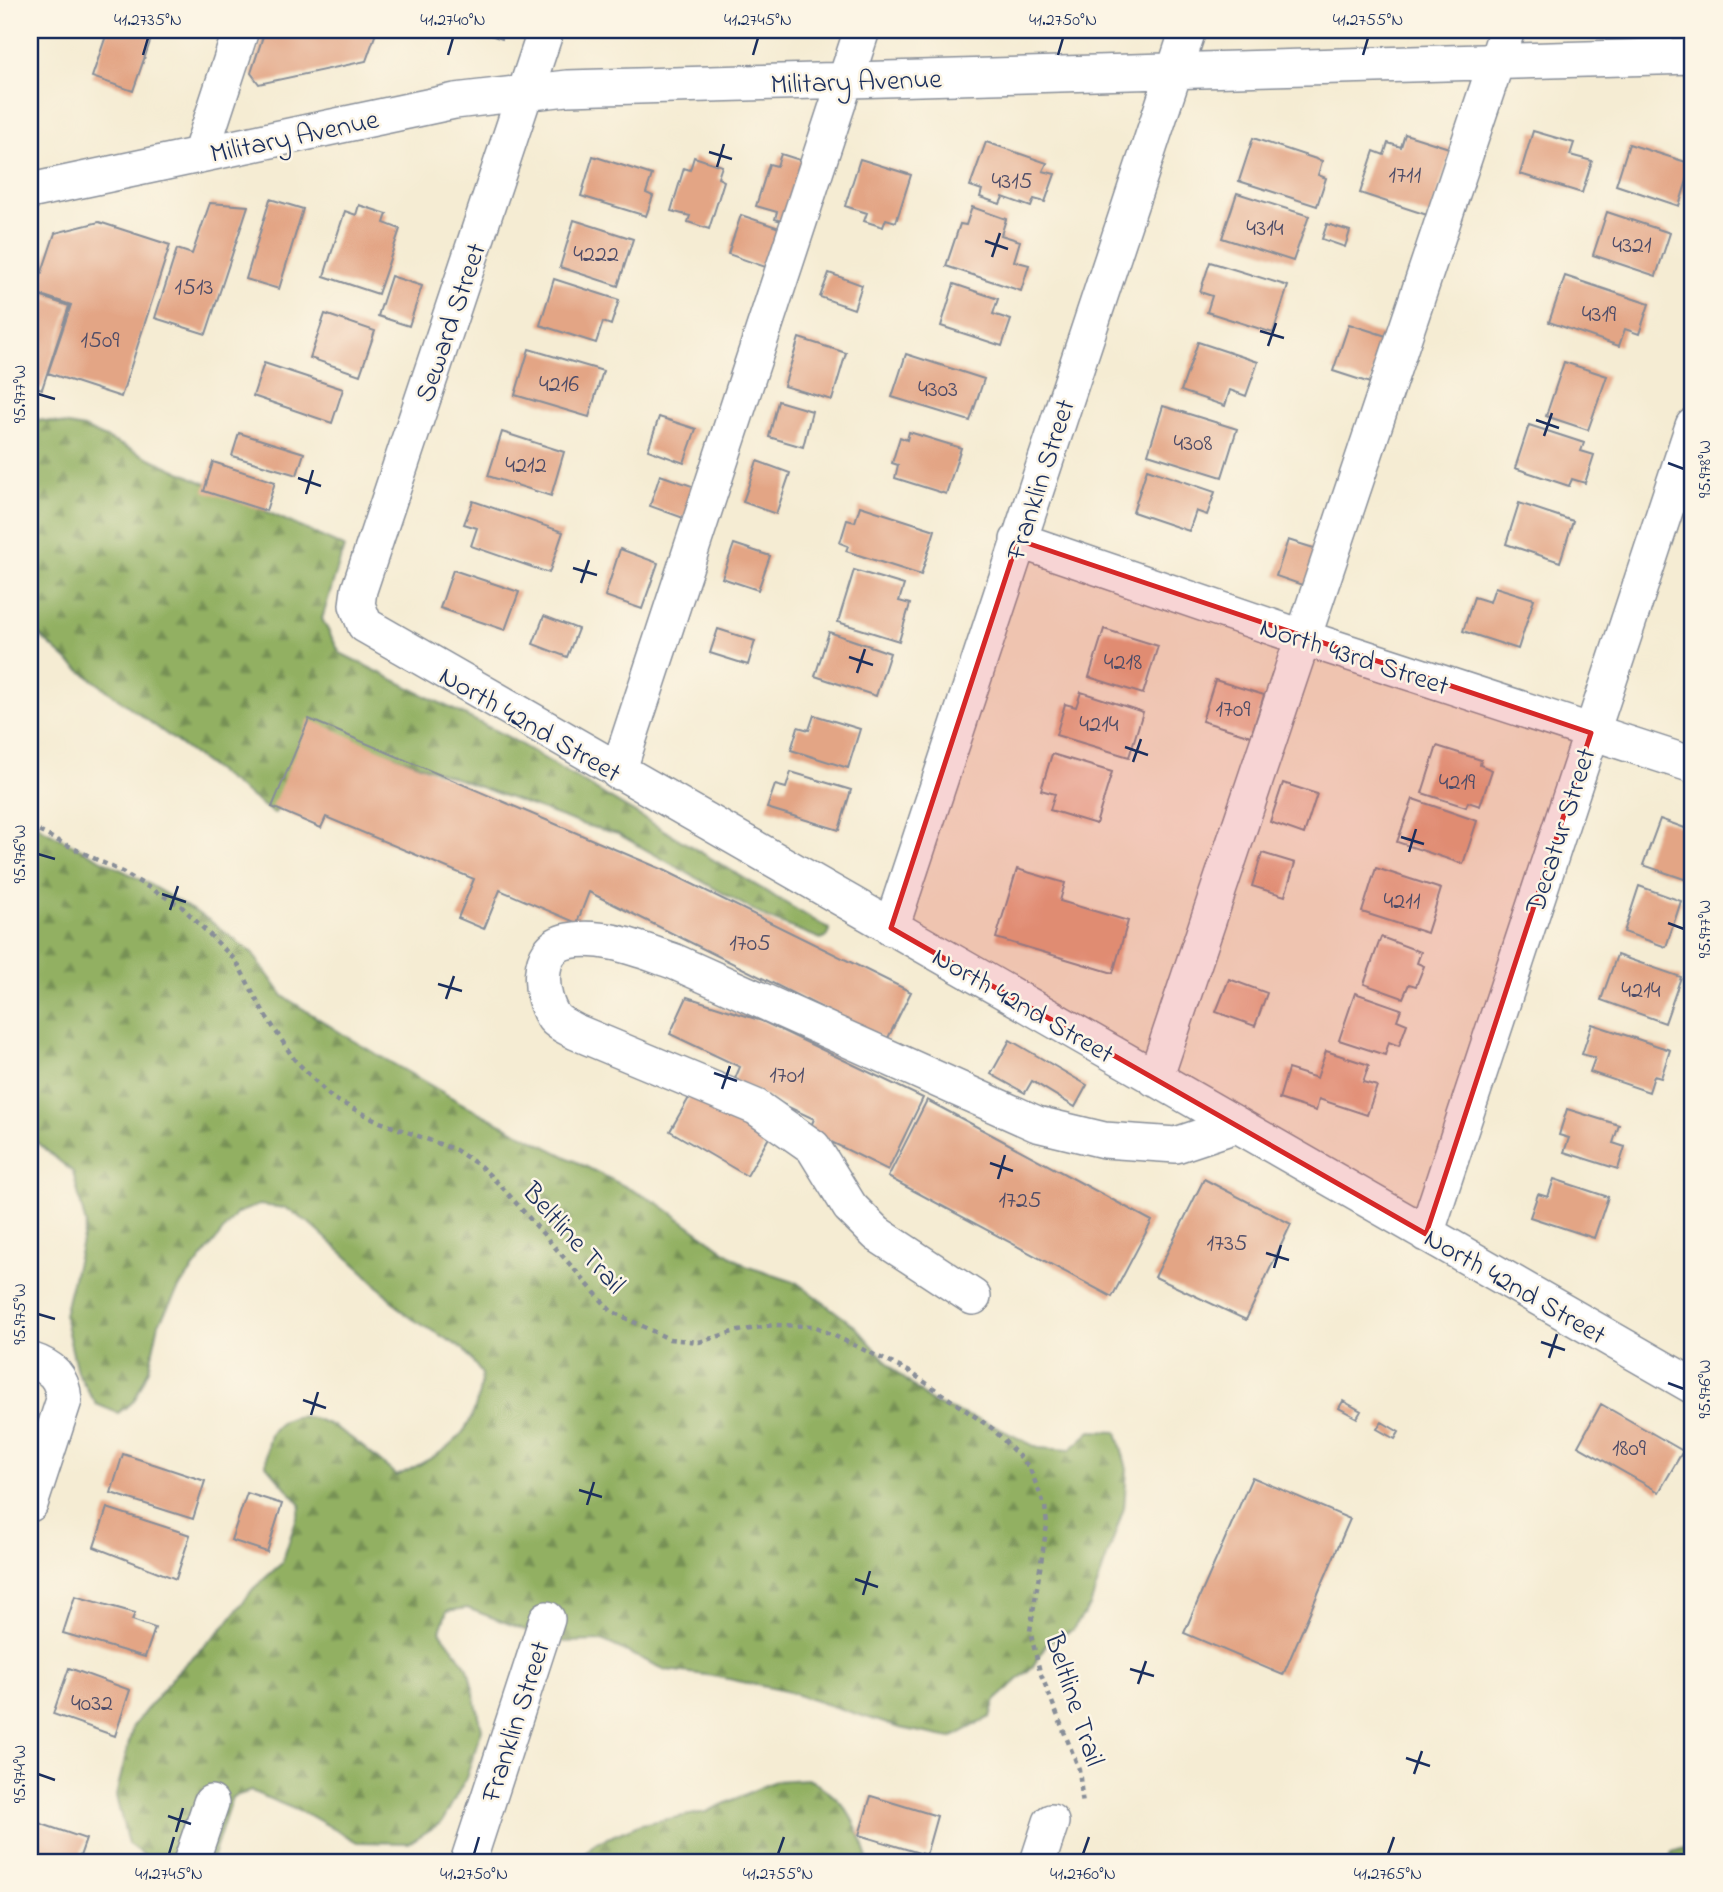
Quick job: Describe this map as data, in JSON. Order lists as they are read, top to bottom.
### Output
{
  "streets": {
    "street": [
      "Military Avenue",
      "Seward Street",
      "Franklin Street",
      "North 43rd Street",
      "North 42nd Street",
      "Decatur Street"
    ],
    "path": ["Beltline Trail"]
  },
  "crossings": [
    ["Military Avenue", "Seward Street"],
    ["Military Avenue", "Franklin Street"],
    ["Seward Street", "North 42nd Street"],
    ["Franklin Street", "North 43rd Street"],
    ["Franklin Street", "North 42nd Street"],
    ["North 43rd Street", "Decatur Street"],
    ["North 42nd Street", "Decatur Street"]
  ],
  "house_numbers": [
    "1711",
    "4315",
    "4314",
    "4321",
    "4222",
    "1513",
    "4319",
    "1509",
    "4216",
    "4303",
    "4308",
    "4212",
    "4218",
    "1709",
    "4214",
    "4219",
    "4211",
    "1705",
    "4214",
    "1701",
    "1725",
    "1735",
    "1809",
    "4032"
  ],
  "coordinates": [
    "41.2735°N",
    "41.2740°N",
    "41.2745°N",
    "41.2750°N",
    "41.2755°N",
    "95.977°W",
    "95.978°W",
    "95.976°W",
    "95.975°W",
    "95.974°W",
    "41.2760°N",
    "41.2765°N"
  ]
}
